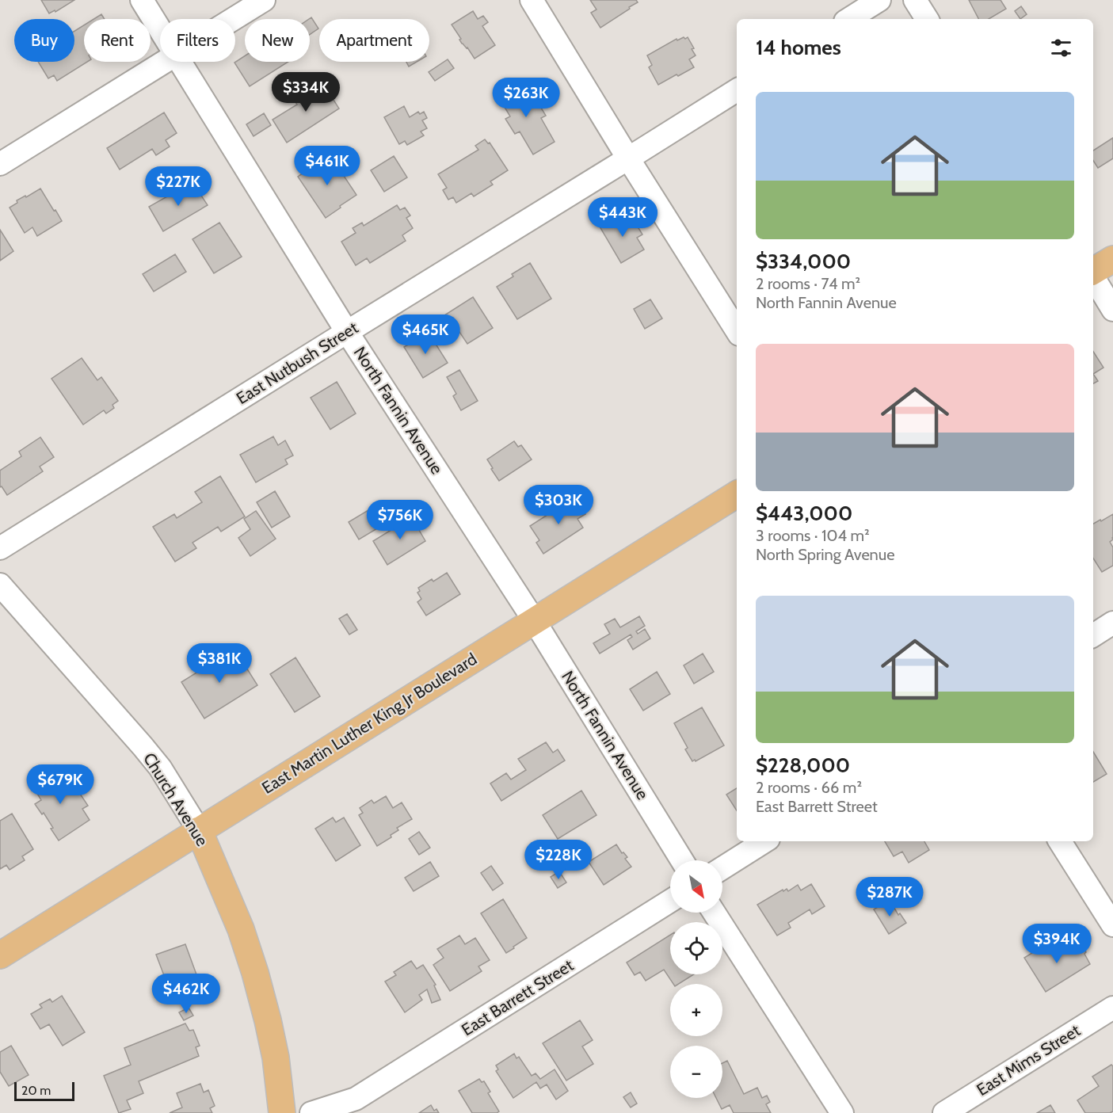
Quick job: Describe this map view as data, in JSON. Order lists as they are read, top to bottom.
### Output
{
  "streets": {
    "main road": ["East Martin Luther King Jr Boulevard", "Church Avenue"],
    "street": [
      "East Nutbush Street",
      "North Fannin Avenue",
      "East Barrett Street",
      "East Mims Street"
    ]
  },
  "crossings": [
    ["East Nutbush Street", "North Fannin Avenue"],
    ["North Fannin Avenue", "East Martin Luther King Jr Boulevard"],
    ["East Martin Luther King Jr Boulevard", "Church Avenue"]
  ],
  "scale_bar": "20 m",
  "north": "bottom right",
  "page": {
    "chip": [
      "Buy",
      "Rent",
      "Filters",
      "New",
      "Apartment"
    ],
    "heading": "14 homes",
    "price": [
      "$334K",
      "$263K",
      "$461K",
      "$227K",
      "$443K",
      "$465K",
      "$303K",
      "$756K",
      "$381K",
      "$679K",
      "$228K",
      "$287K",
      "$394K",
      "$462K"
    ],
    "list": [
      {
        "name": "$334,000",
        "note": "2 rooms · 74 m² · North Fannin Avenue"
      },
      {
        "name": "$443,000",
        "note": "3 rooms · 104 m² · North Spring Avenue"
      },
      {
        "name": "$228,000",
        "note": "2 rooms · 66 m² · East Barrett Street"
      }
    ],
    "map_buttons": ["+", "−"],
    "scale": "20 m"
  }
}
